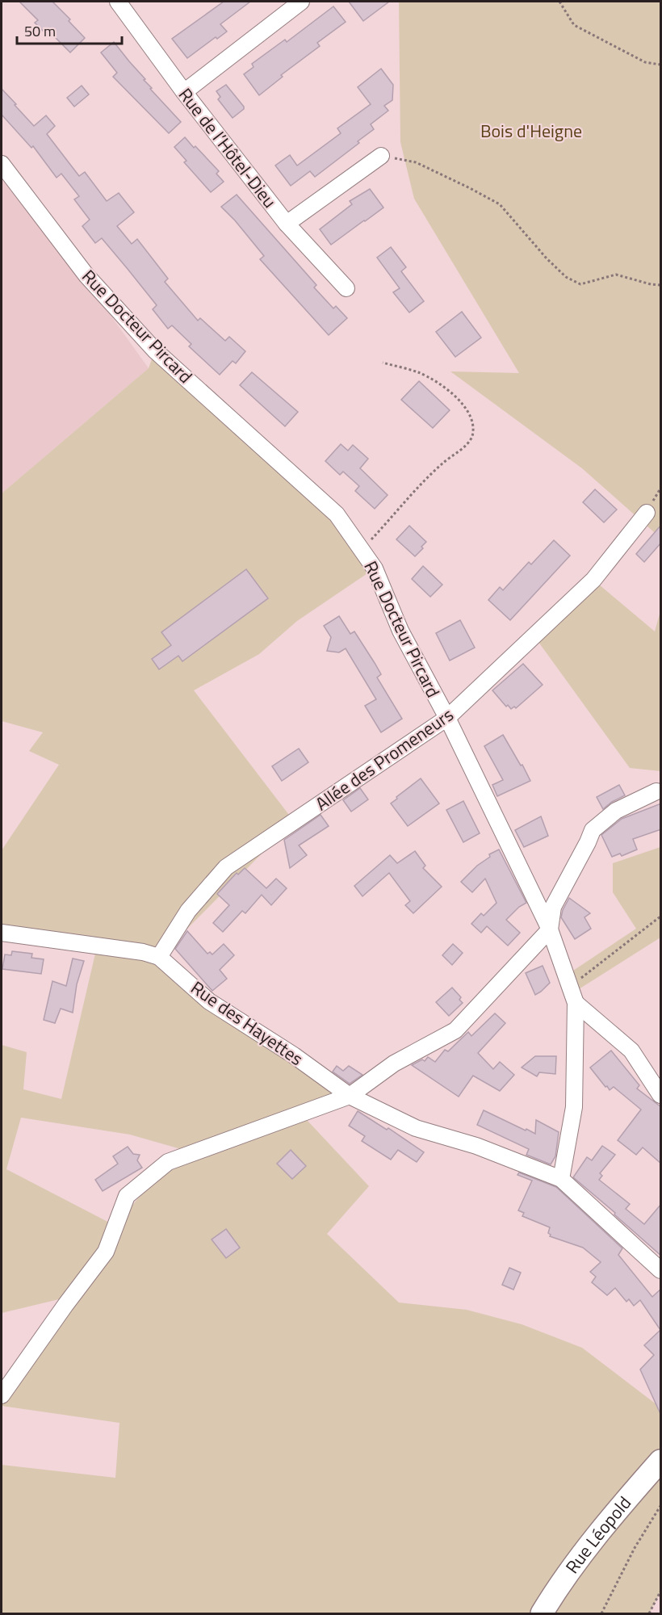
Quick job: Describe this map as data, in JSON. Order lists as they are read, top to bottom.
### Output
{
  "streets": {
    "street": [
      "Rue de l’Hôtel-Dieu",
      "Rue Docteur Pircard",
      "Allée des Promeneurs",
      "Rue des Hayettes",
      "Rue Léopold"
    ]
  },
  "crossings": [
    ["Rue Docteur Pircard", "Allée des Promeneurs"],
    ["Rue Docteur Pircard", "Rue des Hayettes"],
    ["Allée des Promeneurs", "Rue des Hayettes"]
  ],
  "parks": ["Bois d'Heigne"],
  "scale_bar": "50 m"
}
